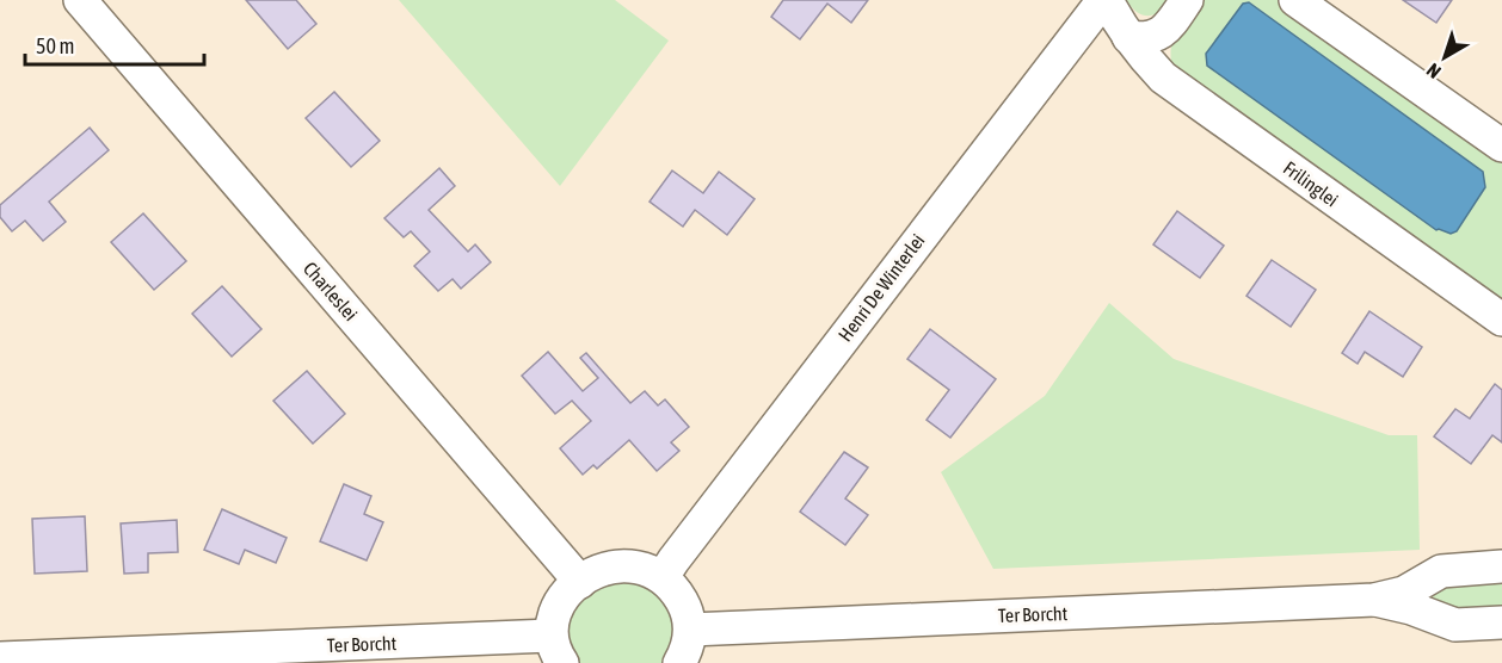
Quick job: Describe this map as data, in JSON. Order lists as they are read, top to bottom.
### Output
{
  "streets": {
    "street": [
      "Frilinglei",
      "Henri De Winterlei",
      "Charleslei",
      "Ter Borcht"
    ]
  },
  "crossings": [
    ["Frilinglei", "Henri De Winterlei"],
    ["Henri De Winterlei", "Ter Borcht"],
    ["Charleslei", "Ter Borcht"]
  ],
  "scale_bar": "50 m",
  "north": "bottom left"
}
